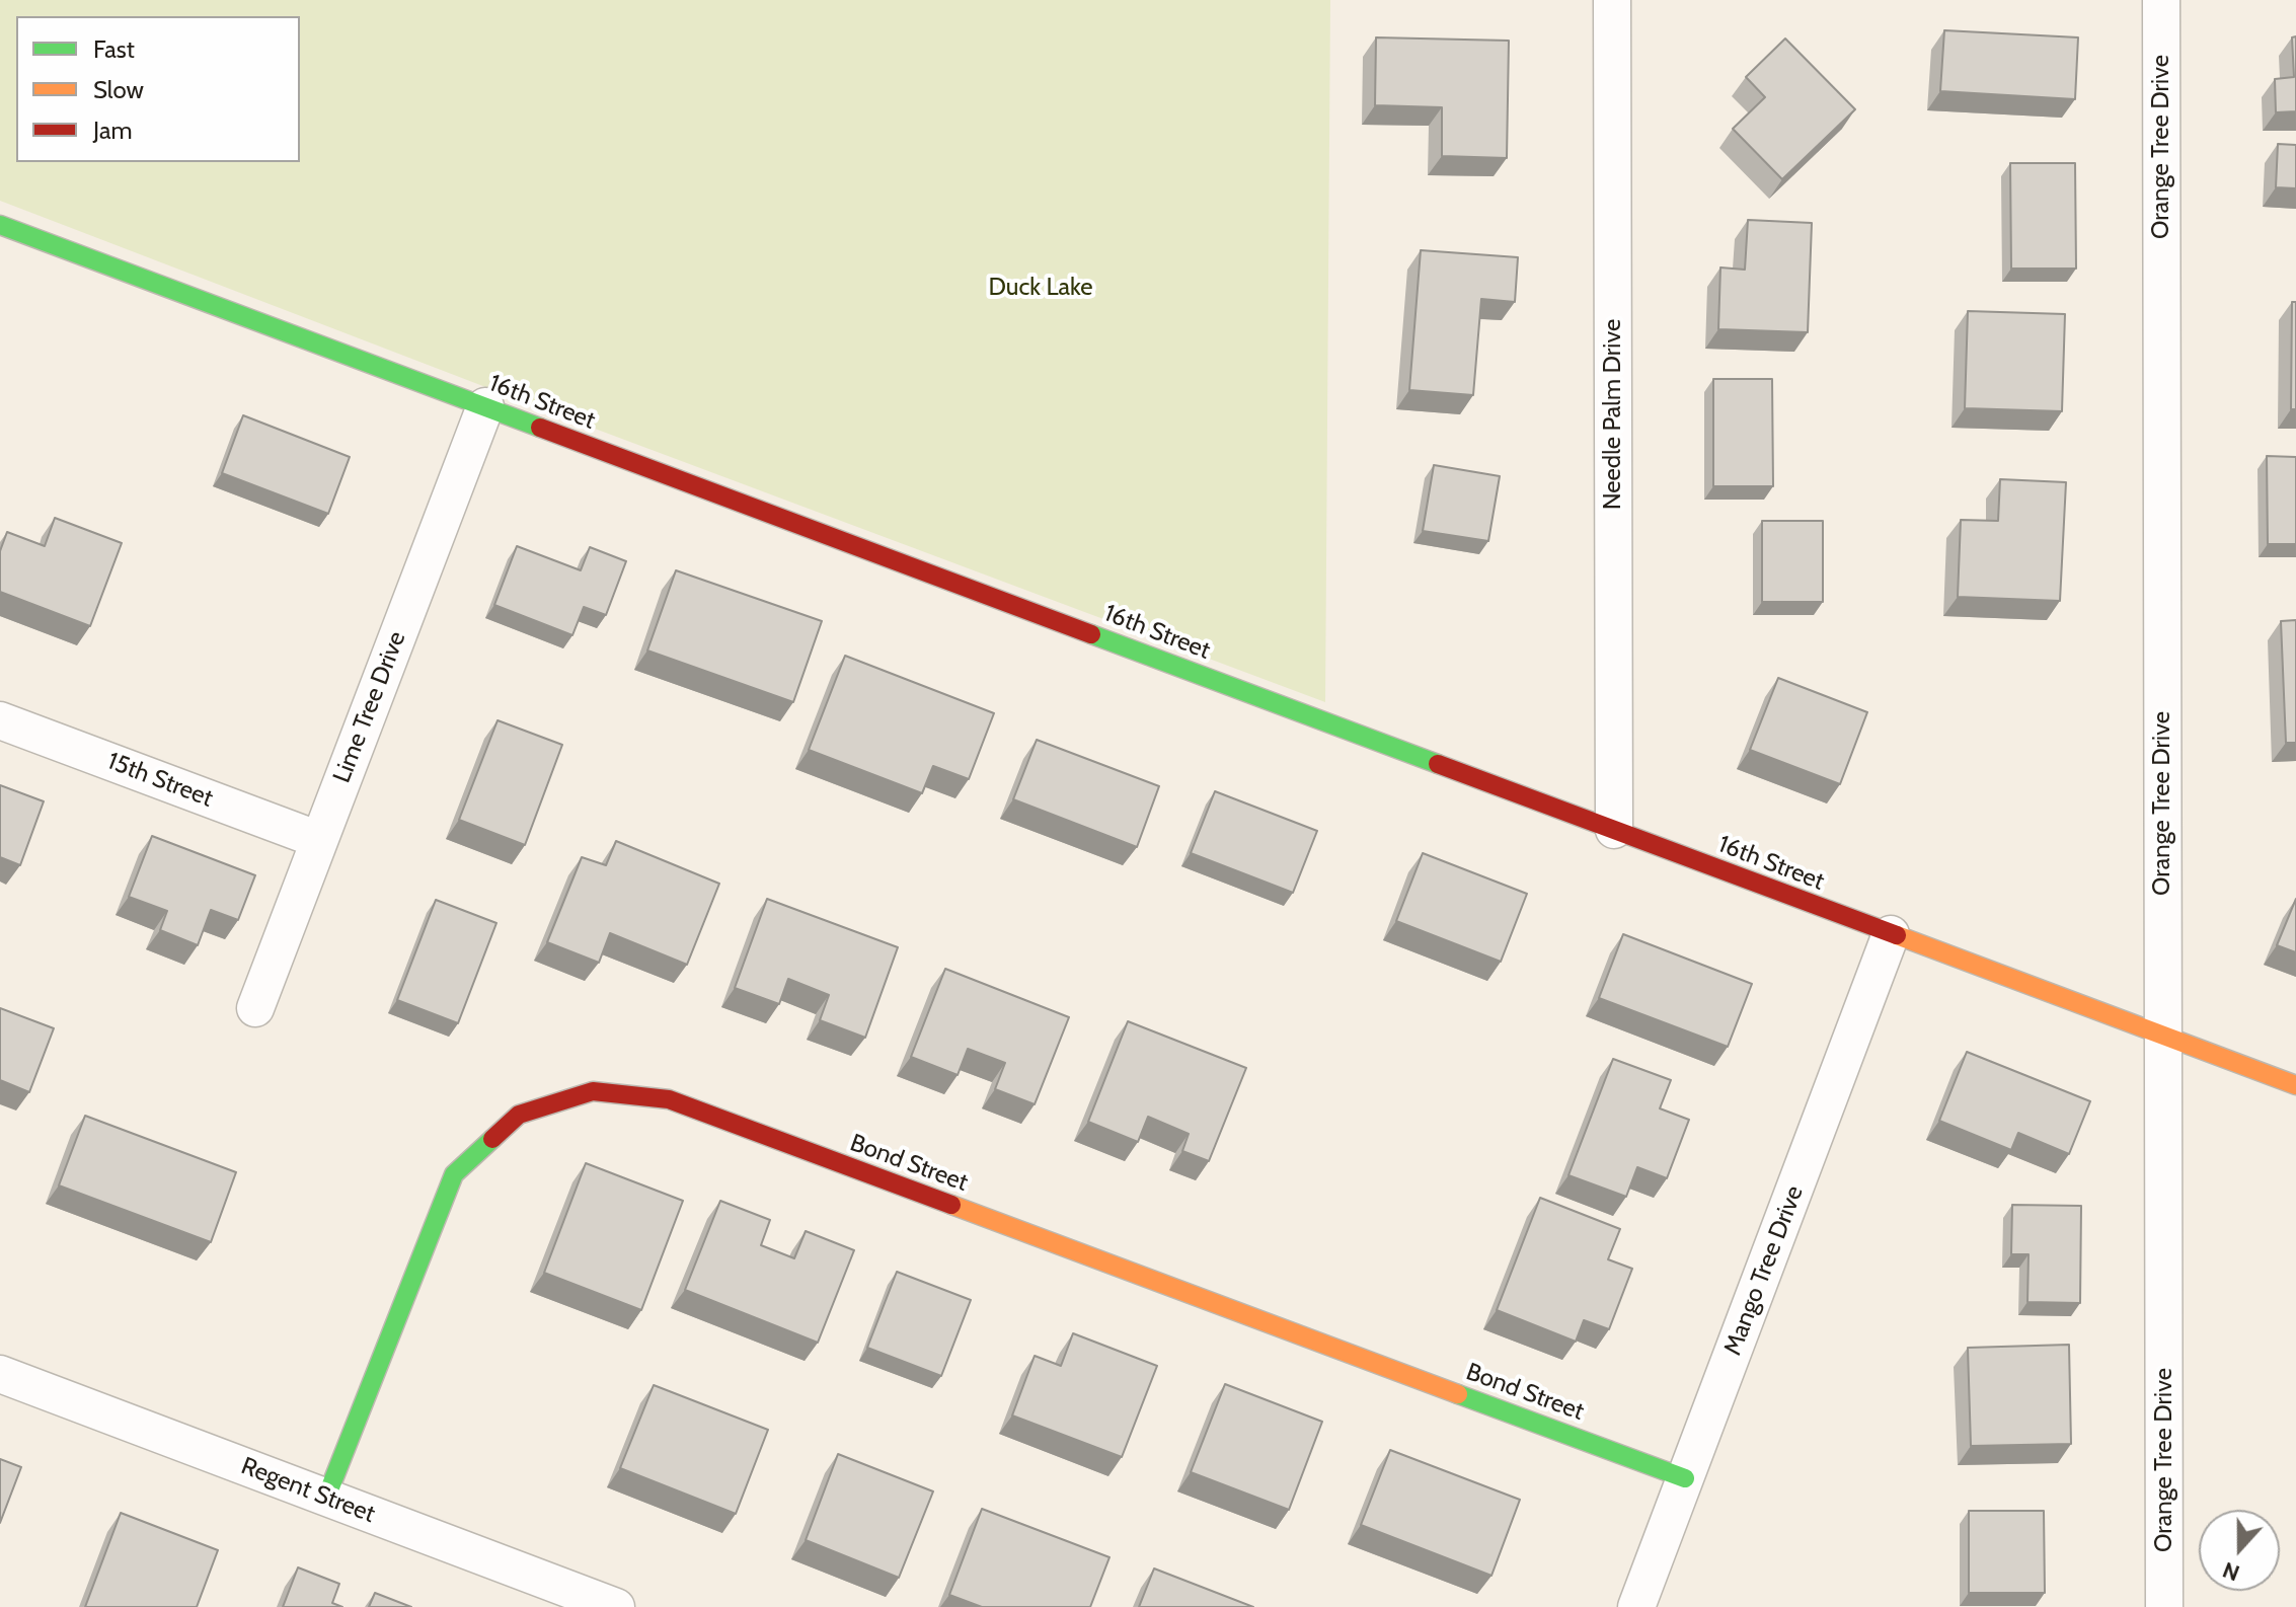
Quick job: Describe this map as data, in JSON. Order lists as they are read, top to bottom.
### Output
{
  "streets": {
    "street": [
      "Orange Tree Drive",
      "16th Street",
      "Needle Palm Drive",
      "Lime Tree Drive",
      "15th Street",
      "Bond Street",
      "Mango Tree Drive",
      "Regent Street"
    ]
  },
  "crossings": [
    ["Orange Tree Drive", "16th Street"],
    ["16th Street", "Needle Palm Drive"],
    ["16th Street", "Lime Tree Drive"],
    ["16th Street", "Mango Tree Drive"],
    ["Lime Tree Drive", "15th Street"],
    ["Bond Street", "Mango Tree Drive"],
    ["Bond Street", "Regent Street"]
  ],
  "parks": ["Duck Lake"],
  "legend": ["Fast", "Slow", "Jam"],
  "north": "bottom"
}
